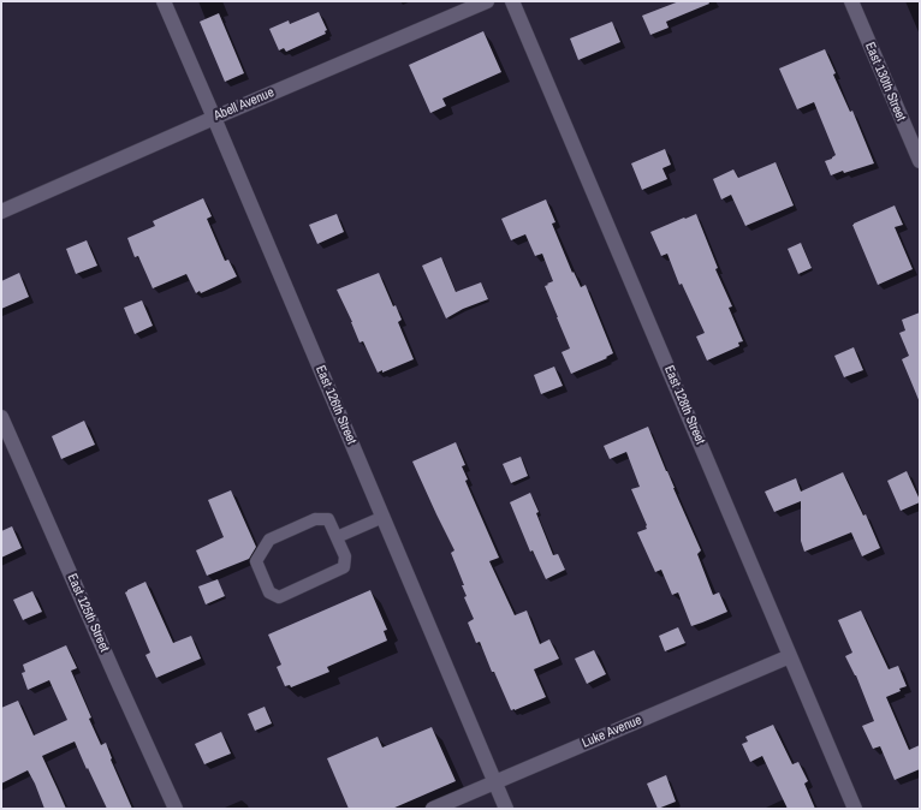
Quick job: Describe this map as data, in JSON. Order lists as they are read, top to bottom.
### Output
{
  "streets": {
    "street": [
      "East 130th Street",
      "Abell Avenue",
      "East 126th Street",
      "East 128th Street",
      "East 125th Street",
      "Luke Avenue"
    ]
  },
  "crossings": [
    ["Abell Avenue", "East 126th Street"],
    ["East 126th Street", "Luke Avenue"],
    ["East 128th Street", "Luke Avenue"]
  ]
}
